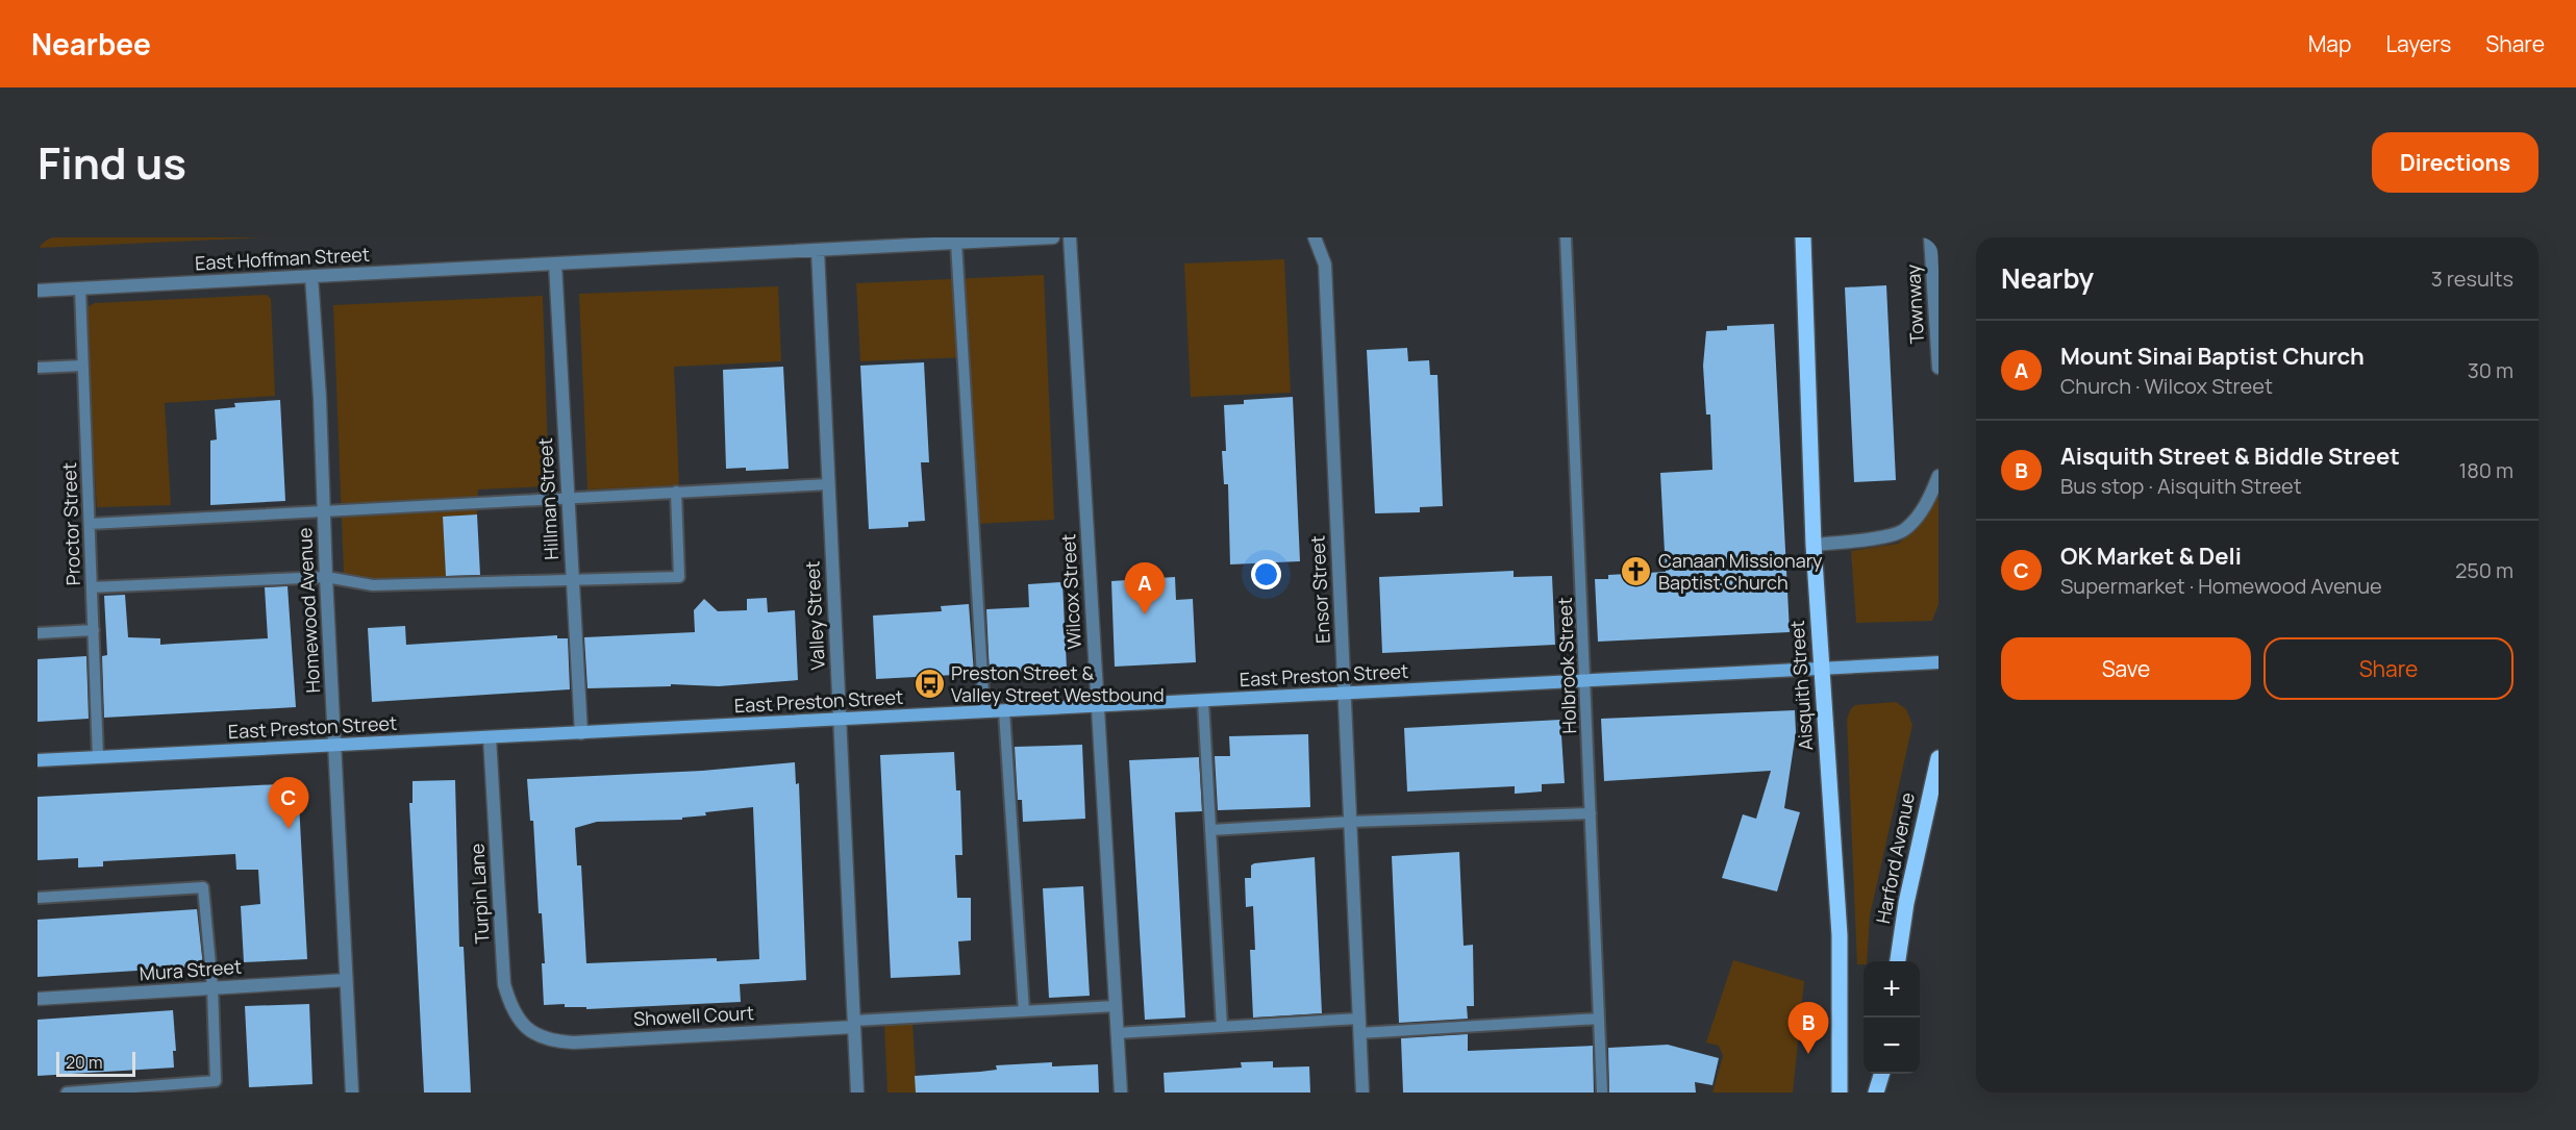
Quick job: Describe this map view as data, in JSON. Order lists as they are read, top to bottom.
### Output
{
  "streets": {
    "main road": ["East Preston Street", "Aisquith Street", "Harford Avenue"],
    "street": [
      "East Hoffman Street",
      "Townway",
      "Hillman Street",
      "Ensor Street",
      "Wilcox Street",
      "Homewood Avenue",
      "Valley Street",
      "Turpin Lane",
      "Mura Street",
      "Showell Court"
    ],
    "lane": ["Proctor Street", "Holbrook Street"]
  },
  "crossings": [
    ["East Hoffman Street", "Hillman Street"],
    ["East Hoffman Street", "Proctor Street"],
    ["East Hoffman Street", "Homewood Avenue"],
    ["East Hoffman Street", "Valley Street"],
    ["Hillman Street", "East Preston Street"],
    ["Proctor Street", "East Preston Street"],
    ["Ensor Street", "East Preston Street"],
    ["Wilcox Street", "East Preston Street"],
    ["Homewood Avenue", "East Preston Street"],
    ["Homewood Avenue", "Mura Street"],
    ["Valley Street", "East Preston Street"],
    ["Valley Street", "Showell Court"],
    ["Holbrook Street", "East Preston Street"],
    ["East Preston Street", "Aisquith Street"],
    ["East Preston Street", "Turpin Lane"],
    ["Turpin Lane", "Showell Court"]
  ],
  "places": {
    "church": ["Canaan Missionary Baptist Church"],
    "bus stop": ["Preston Street & Valley Street Westbound"]
  },
  "scale_bar": "20 m",
  "page": {
    "header": "Nearbee",
    "nav": ["Map", "Layers", "Share"],
    "title": "Find us",
    "buttons": [
      "Directions",
      ["Save", "Share"]
    ],
    "heading": ["Nearby", "3 results"],
    "list": [
      {
        "mark": "A",
        "name": "Mount Sinai Baptist Church",
        "note": "Church · Wilcox Street",
        "value": "30 m"
      },
      {
        "mark": "B",
        "name": "Aisquith Street & Biddle Street",
        "note": "Bus stop · Aisquith Street",
        "value": "180 m"
      },
      {
        "mark": "C",
        "name": "OK Market & Deli",
        "note": "Supermarket · Homewood Avenue",
        "value": "250 m"
      }
    ],
    "pins": ["A", "C", "B"],
    "map_buttons": ["+", "−"],
    "scale": "20 m"
  }
}
